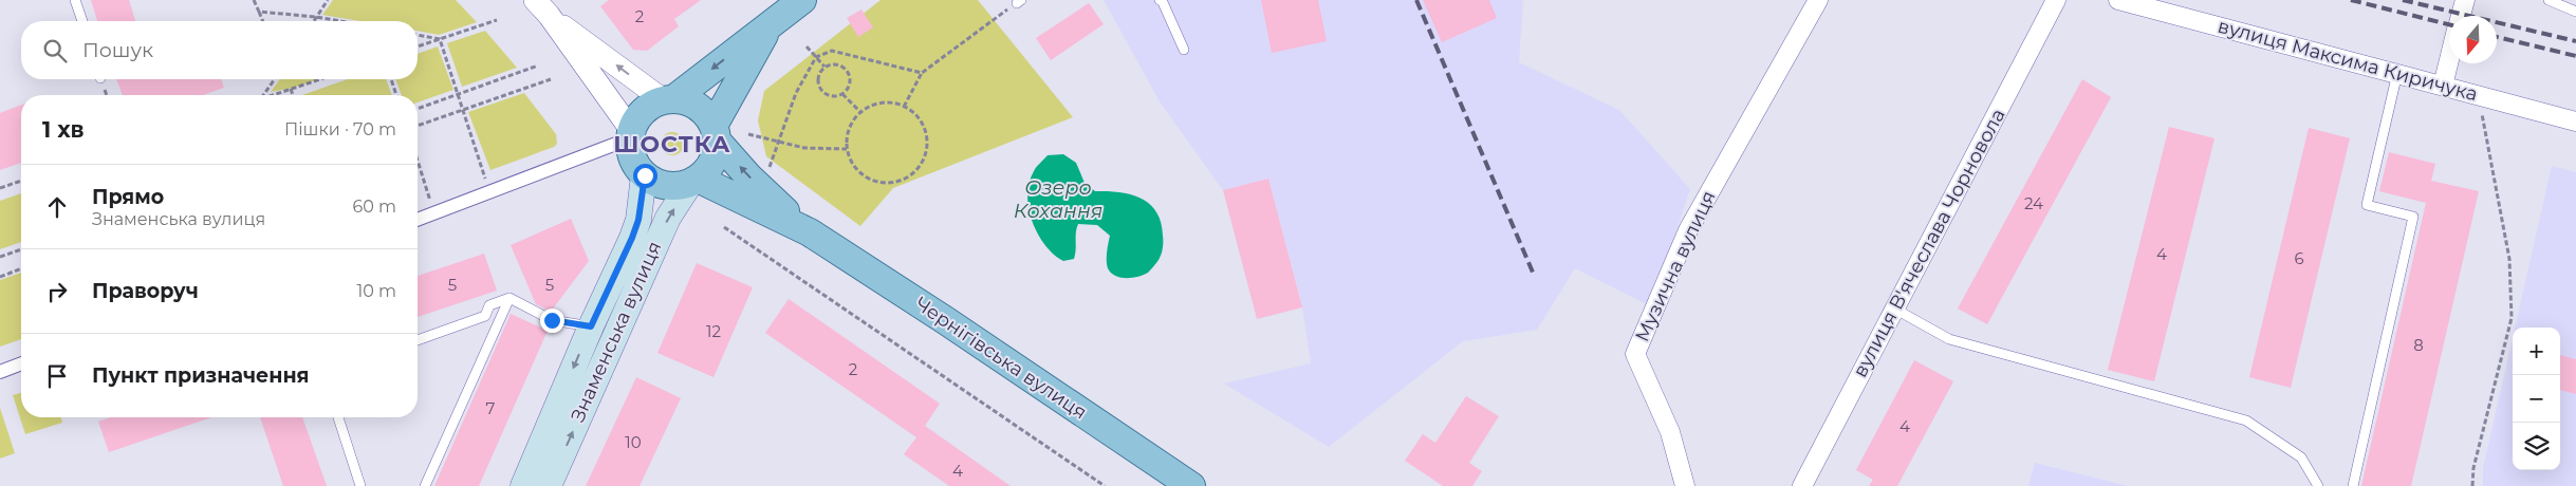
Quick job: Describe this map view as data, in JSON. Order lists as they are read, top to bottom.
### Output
{
  "streets": {
    "main road": ["Знаменська вулиця", "Чернігівська вулиця"],
    "street": ["вулиця Максима Киричука", "вулиця В'ячеслава Чорновола", "Музична вулиця"]
  },
  "crossings": [
    ["Знаменська вулиця", "Чернігівська вулиця"]
  ],
  "districts": ["ШОСТКА"],
  "water": ["Озеро Кохання"],
  "house_numbers": [
    "2",
    "24",
    "4",
    "6",
    "5",
    "5",
    "12",
    "8",
    "2",
    "7",
    "4",
    "10",
    "4"
  ],
  "north": "bottom",
  "page": {
    "search": "Пошук",
    "heading": ["1 хв", "Пішки · 70 m"],
    "list": [
      ["Прямо", "Знаменська вулиця", "60 m"],
      ["Праворуч", "10 m"],
      "Пункт призначення"
    ],
    "map_buttons": ["+", "−"]
  }
}
